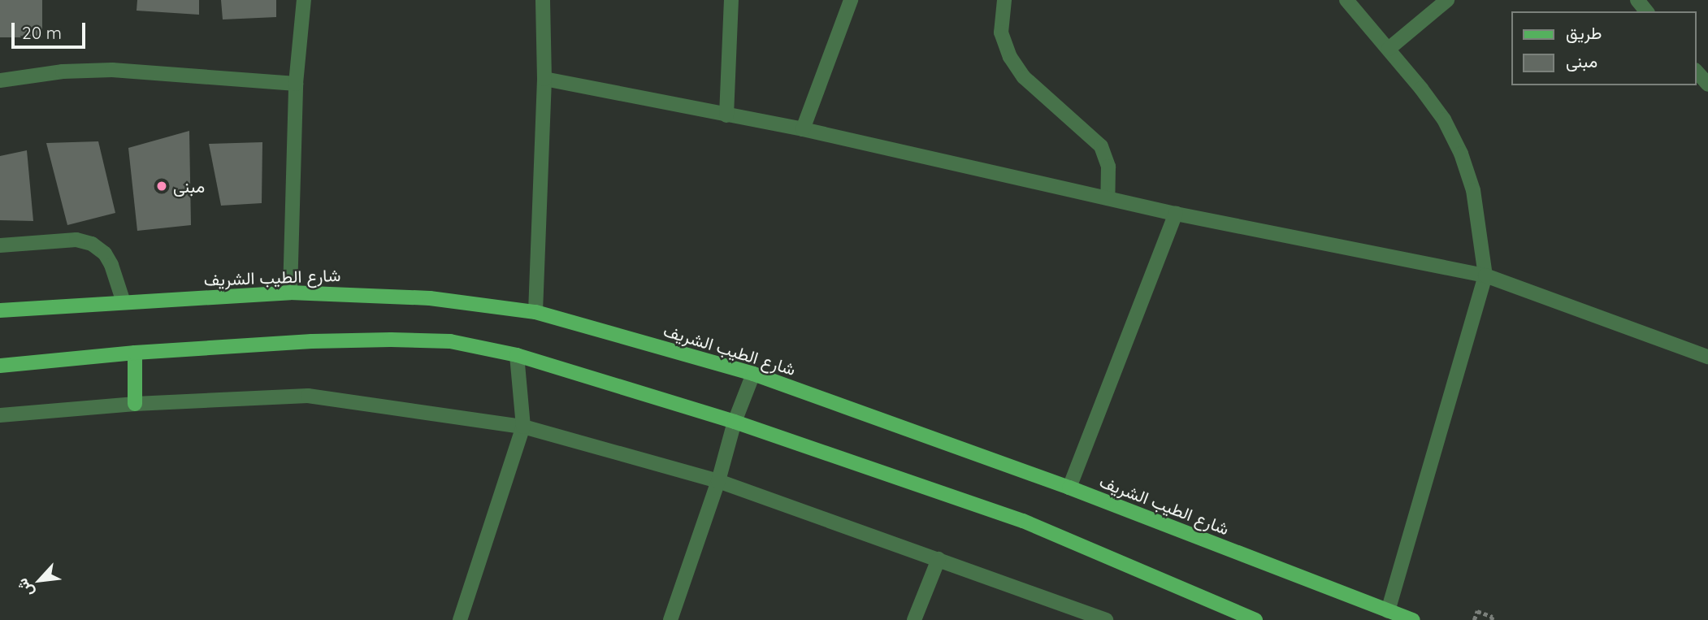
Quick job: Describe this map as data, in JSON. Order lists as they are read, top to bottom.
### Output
{
  "streets": {
    "main road": ["شارع الطيب الشريف"]
  },
  "places": ["مبنى"],
  "legend": ["طريق", "مبنى"],
  "scale_bar": "20 m",
  "north": "bottom left"
}
